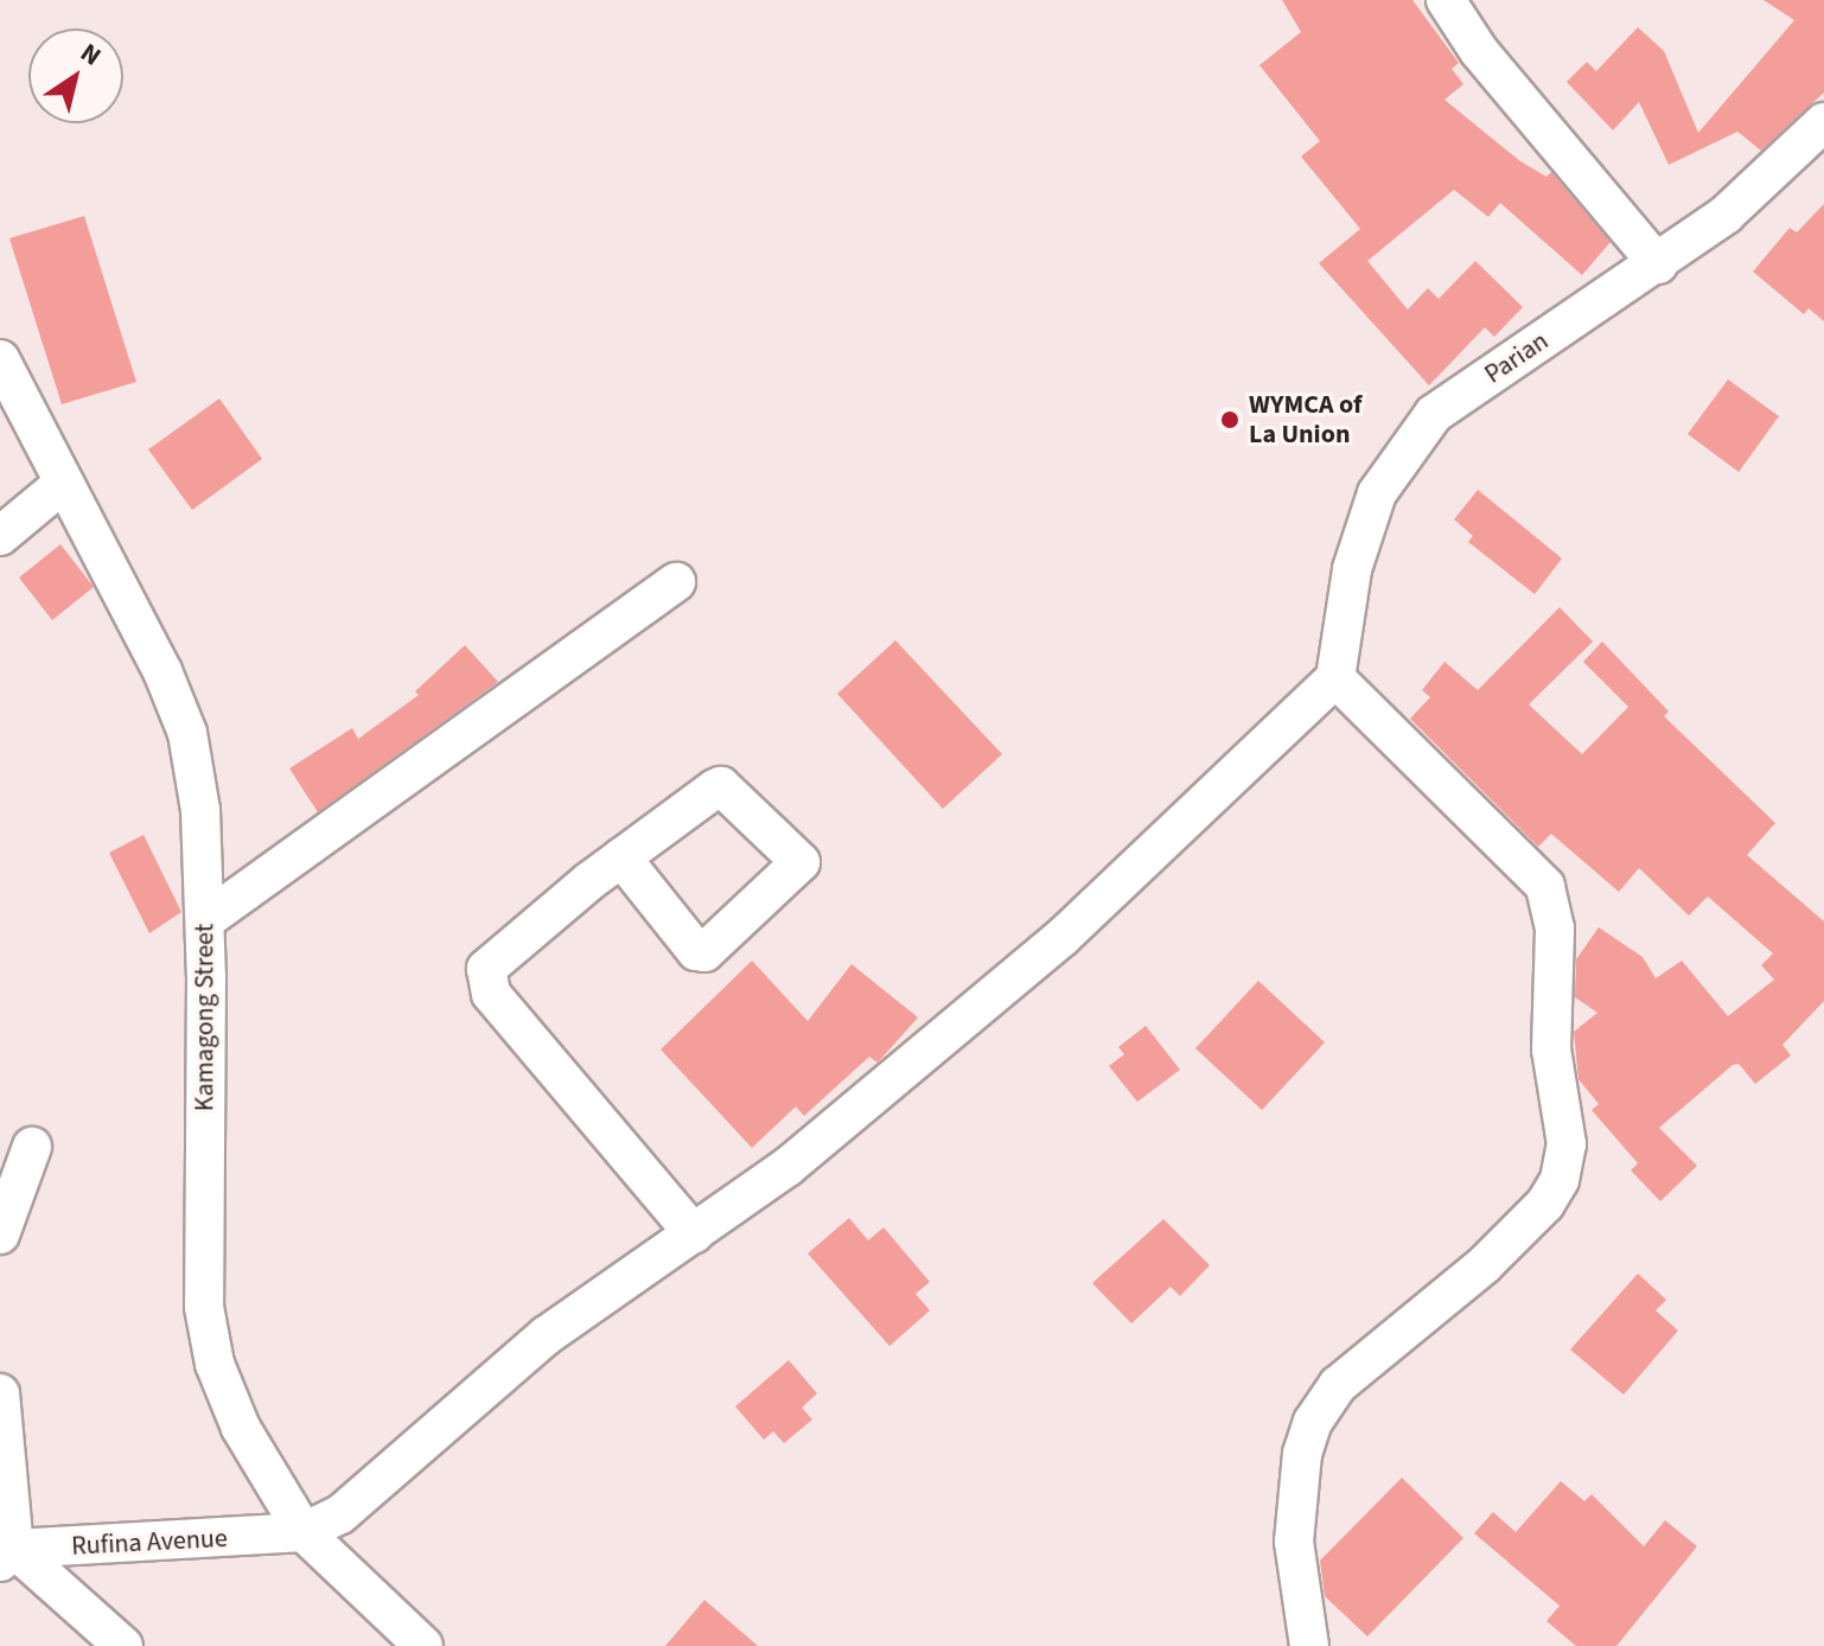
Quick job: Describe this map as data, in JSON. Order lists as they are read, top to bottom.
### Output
{
  "streets": {
    "street": ["Parian", "Kamagong Street", "Rufina Avenue"]
  },
  "crossings": [
    ["Kamagong Street", "Rufina Avenue"]
  ],
  "places": ["WYMCA of La Union"],
  "north": "top right"
}
